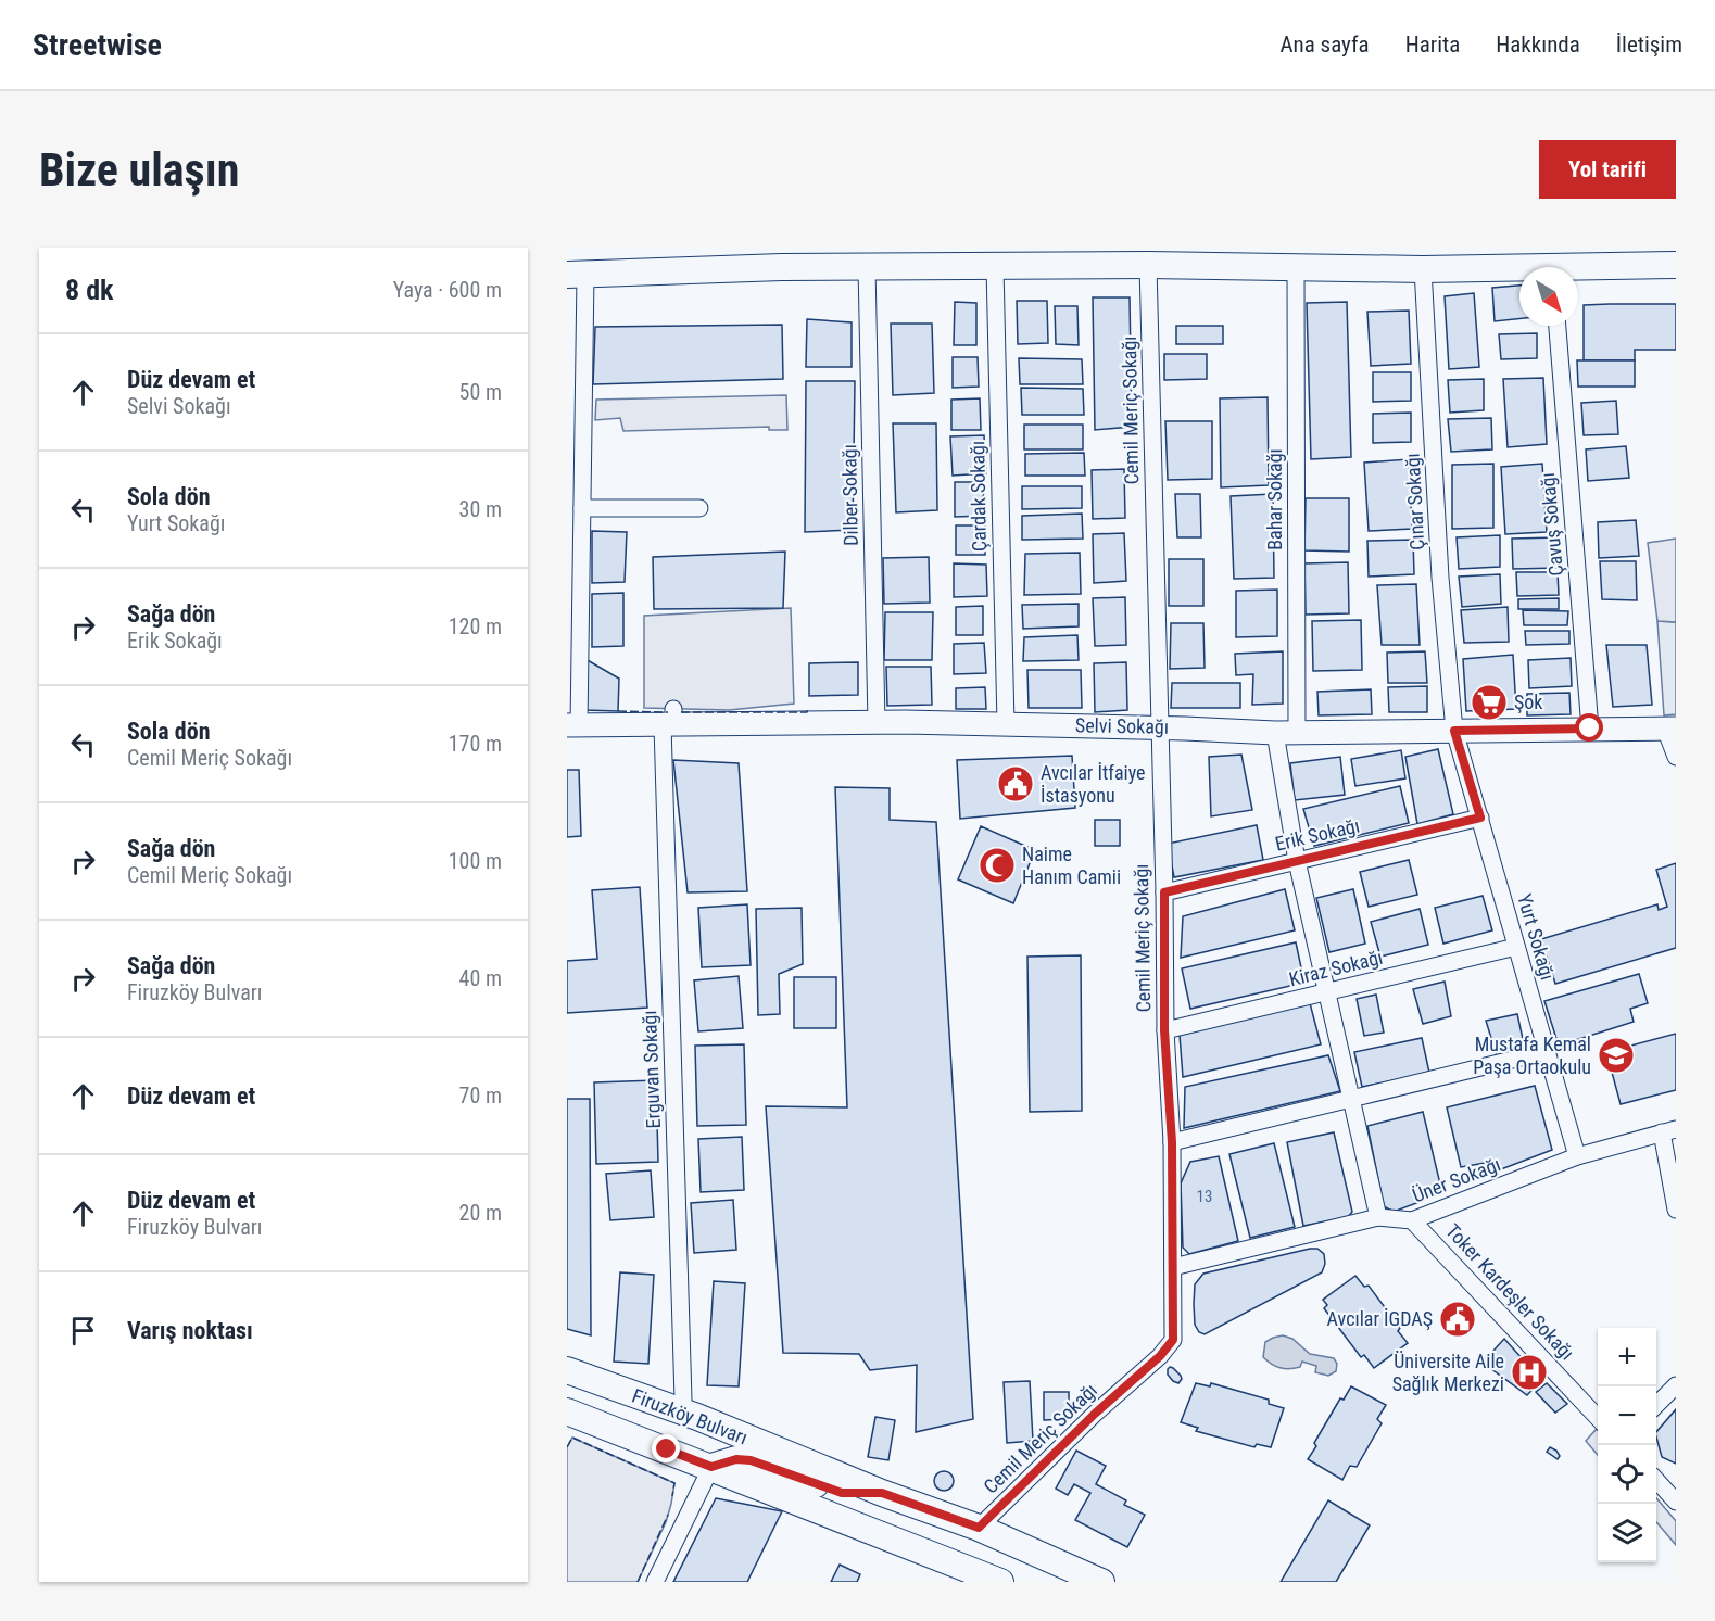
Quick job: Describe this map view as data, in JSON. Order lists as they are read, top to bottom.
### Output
{
  "streets": {
    "main road": ["Firuzköy Bulvarı"],
    "street": [
      "Cemil Meriç Sokağı",
      "Dilber Sokağı",
      "Çardak Sokağı",
      "Bahar Sokağı",
      "Çınar Sokağı",
      "Çavuş Sokağı",
      "Selvi Sokağı",
      "Erik Sokağı",
      "Yurt Sokağı",
      "Kiraz Sokağı",
      "Erguvan Sokağı",
      "Üner Sokağı",
      "Toker Kardeşler Sokağı"
    ]
  },
  "crossings": [
    ["Cemil Meriç Sokağı", "Selvi Sokağı"],
    ["Cemil Meriç Sokağı", "Erik Sokağı"],
    ["Cemil Meriç Sokağı", "Kiraz Sokağı"],
    ["Cemil Meriç Sokağı", "Üner Sokağı"],
    ["Cemil Meriç Sokağı", "Firuzköy Bulvarı"],
    ["Dilber Sokağı", "Selvi Sokağı"],
    ["Çardak Sokağı", "Selvi Sokağı"],
    ["Bahar Sokağı", "Selvi Sokağı"],
    ["Bahar Sokağı", "Erik Sokağı"],
    ["Bahar Sokağı", "Kiraz Sokağı"],
    ["Bahar Sokağı", "Üner Sokağı"],
    ["Çınar Sokağı", "Selvi Sokağı"],
    ["Çınar Sokağı", "Yurt Sokağı"],
    ["Çavuş Sokağı", "Selvi Sokağı"],
    ["Selvi Sokağı", "Yurt Sokağı"],
    ["Selvi Sokağı", "Erguvan Sokağı"],
    ["Erik Sokağı", "Yurt Sokağı"],
    ["Yurt Sokağı", "Kiraz Sokağı"],
    ["Yurt Sokağı", "Üner Sokağı"],
    ["Erguvan Sokağı", "Firuzköy Bulvarı"],
    ["Üner Sokağı", "Toker Kardeşler Sokağı"]
  ],
  "places": {
    "supermarket": ["Şok"],
    "public building": ["Avcılar İtfaiye İstasyonu", "Avcılar İGDAŞ"],
    "mosque": ["Naime Hanım Camii"],
    "school or university": ["Mustafa Kemal Paşa Ortaokulu"],
    "hospital": ["Üniversite Aile Sağlık Merkezi"]
  },
  "house_numbers": ["13"],
  "north": "bottom right",
  "page": {
    "header": "Streetwise",
    "nav": [
      "Ana sayfa",
      "Harita",
      "Hakkında",
      "İletişim"
    ],
    "buttons": "Yol tarifi",
    "title": "Bize ulaşın",
    "heading": ["8 dk", "Yaya · 600 m"],
    "list": [
      ["Düz devam et", "Selvi Sokağı", "50 m"],
      ["Sola dön", "Yurt Sokağı", "30 m"],
      ["Sağa dön", "Erik Sokağı", "120 m"],
      ["Sola dön", "Cemil Meriç Sokağı", "170 m"],
      ["Sağa dön", "Cemil Meriç Sokağı", "100 m"],
      ["Sağa dön", "Firuzköy Bulvarı", "40 m"],
      ["Düz devam et", "70 m"],
      ["Düz devam et", "Firuzköy Bulvarı", "20 m"],
      "Varış noktası"
    ],
    "map_buttons": ["+", "−"]
  }
}
